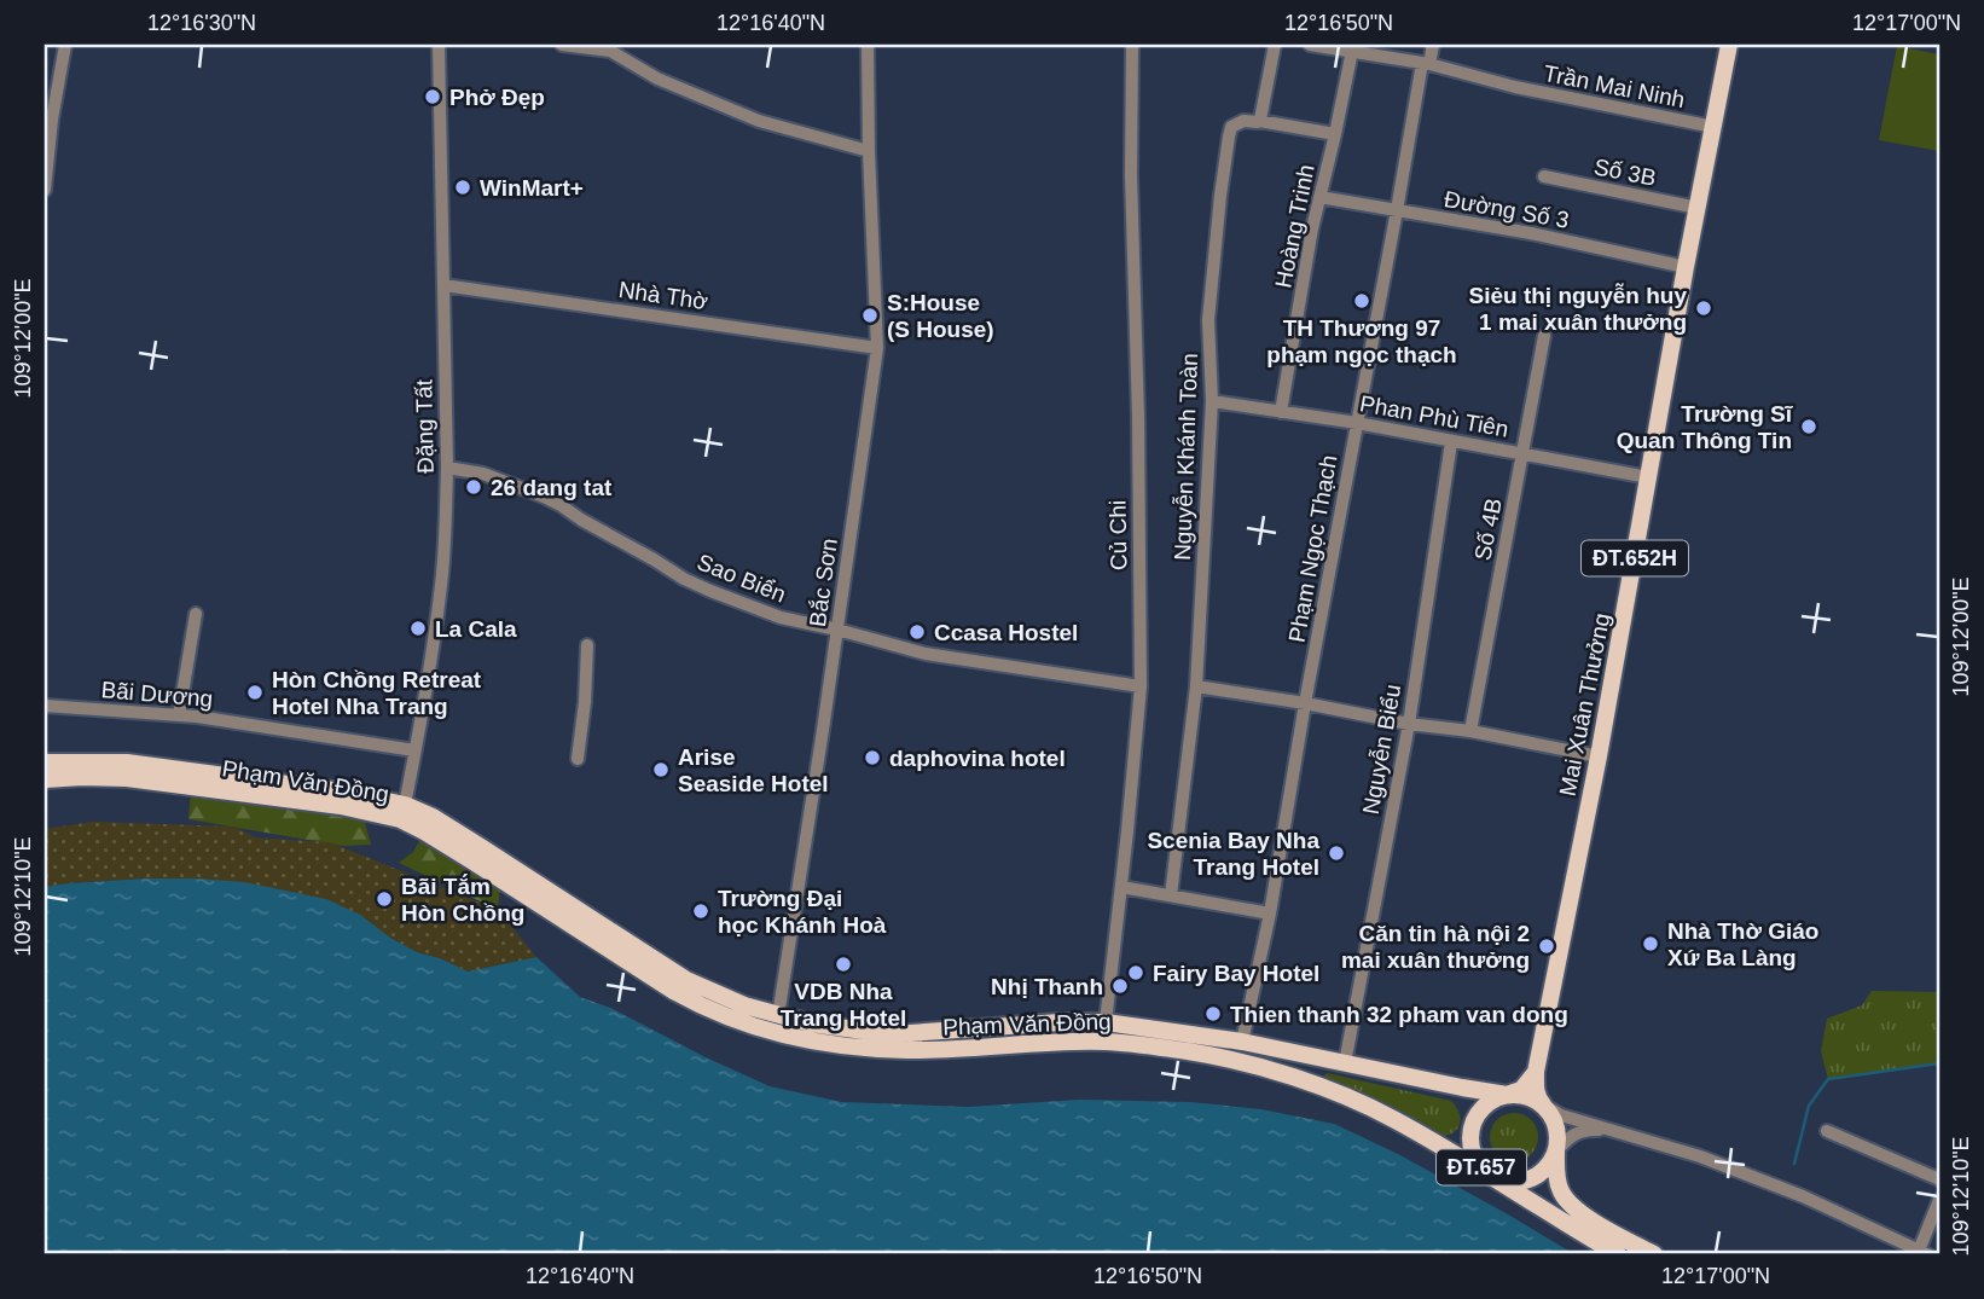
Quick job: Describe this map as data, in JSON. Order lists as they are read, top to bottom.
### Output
{
  "streets": {
    "main road": [
      "ĐT.652H",
      "Mai Xuân Thưởng",
      "Phạm Văn Đồng",
      "ĐT.657"
    ],
    "street": [
      "Trần Mai Ninh",
      "Số 3B",
      "Đường Số 3",
      "Hoàng Trinh",
      "Nhà Thờ",
      "Phan Phù Tiên",
      "Đặng Tất",
      "Nguyễn Khánh Toàn",
      "Số 4B",
      "Củ Chi",
      "Phạm Ngọc Thạch",
      "Sao Biển",
      "Bắc Sơn",
      "Bãi Dương",
      "Nguyễn Biểu"
    ]
  },
  "crossings": [
    ["Trần Mai Ninh", "Hoàng Trinh"],
    ["Trần Mai Ninh", "Phạm Ngọc Thạch"],
    ["Trần Mai Ninh", "Mai Xuân Thưởng"],
    ["Số 3B", "Mai Xuân Thưởng"],
    ["Đường Số 3", "Hoàng Trinh"],
    ["Đường Số 3", "Phạm Ngọc Thạch"],
    ["Đường Số 3", "Mai Xuân Thưởng"],
    ["Hoàng Trinh", "Phan Phù Tiên"],
    ["Nhà Thờ", "Đặng Tất"],
    ["Nhà Thờ", "Bắc Sơn"],
    ["Phan Phù Tiên", "Nguyễn Khánh Toàn"],
    ["Phan Phù Tiên", "Số 4B"],
    ["Phan Phù Tiên", "Phạm Ngọc Thạch"],
    ["Phan Phù Tiên", "Mai Xuân Thưởng"],
    ["Phan Phù Tiên", "Nguyễn Biểu"],
    ["Đặng Tất", "Sao Biển"],
    ["Đặng Tất", "Bãi Dương"],
    ["Đặng Tất", "Phạm Văn Đồng"],
    ["Củ Chi", "Sao Biển"],
    ["Củ Chi", "Phạm Văn Đồng"],
    ["Phạm Ngọc Thạch", "Phạm Văn Đồng"],
    ["Sao Biển", "Bắc Sơn"],
    ["Bắc Sơn", "Phạm Văn Đồng"],
    ["Mai Xuân Thưởng", "Phạm Văn Đồng"],
    ["Mai Xuân Thưởng", "ĐT.657"],
    ["Nguyễn Biểu", "Phạm Văn Đồng"],
    ["Phạm Văn Đồng", "ĐT.657"]
  ],
  "places": [
    "Phở Đẹp",
    "WinMart+",
    "TH Thương 97 phạm ngọc thạch",
    "Siẻu thị nguyễn huy 1 mai xuân thưởng",
    "S:House (S House)",
    "Trường Sĩ Quan Thông Tin",
    "26 dang tat",
    "La Cala",
    "Ccasa Hostel",
    "Hòn Chồng Retreat Hotel Nha Trang",
    "daphovina hotel",
    "Arise Seaside Hotel",
    "Scenia Bay Nha Trang Hotel",
    "Bãi Tắm Hòn Chồng",
    "Trường Đại học Khánh Hoà",
    "Nhà Thờ Giáo Xứ Ba Làng",
    "Căn tin hà nội 2 mai xuân thưởng",
    "VDB Nha Trang Hotel",
    "Fairy Bay Hotel",
    "Nhị Thanh",
    "Thien thanh 32 pham van dong"
  ],
  "coordinates": [
    "12°16'30\"N",
    "12°16'40\"N",
    "12°16'50\"N",
    "12°17'00\"N",
    "109°12'00\"E",
    "109°12'10\"E"
  ]
}
